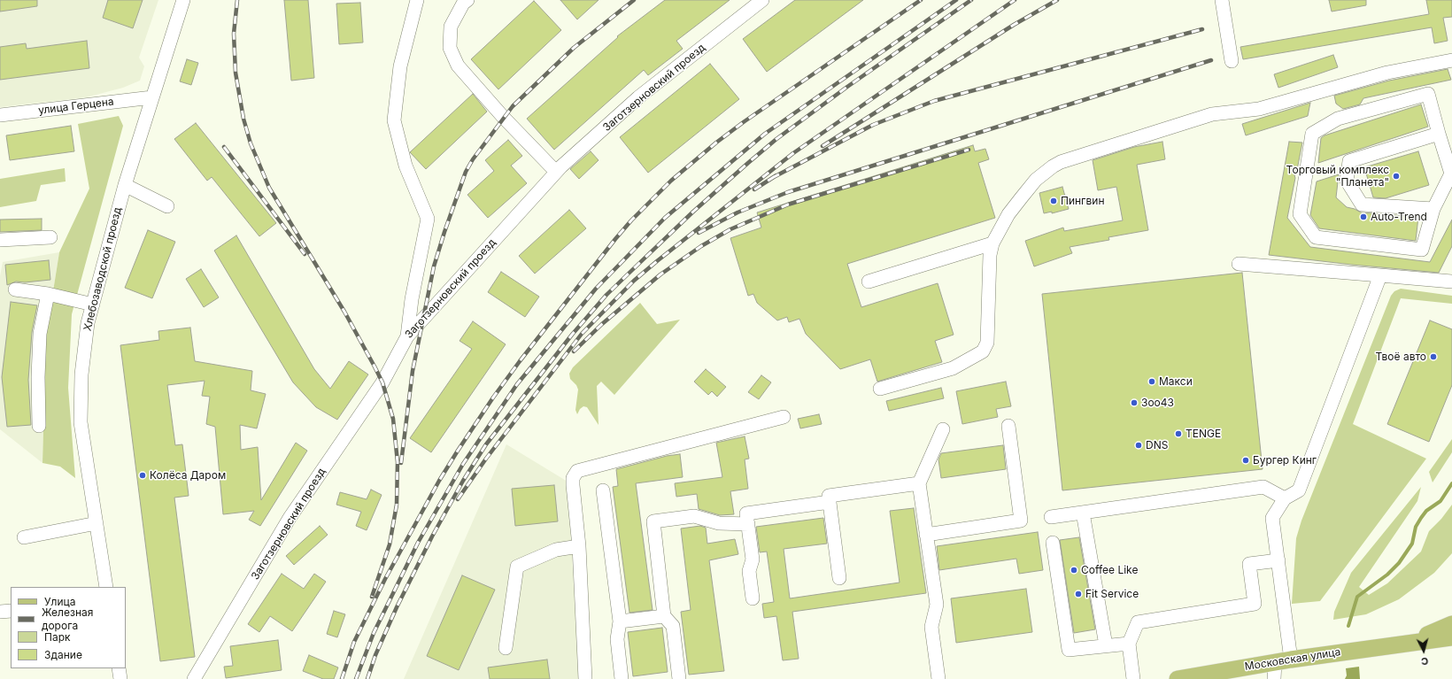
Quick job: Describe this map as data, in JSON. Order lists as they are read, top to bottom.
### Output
{
  "streets": {
    "main road": ["Московская улица"],
    "street": ["Заготзерновский проезд", "улица Герцена", "Хлебозаводской проезд"]
  },
  "crossings": [
    ["улица Герцена", "Хлебозаводской проезд"]
  ],
  "places": [
    "Торговый комплекс \"Планета\"",
    "Пингвин",
    "Auto-Trend",
    "Твоё авто",
    "Макси",
    "Зоо43",
    "TENGE",
    "DNS",
    "Бургер Кинг",
    "Колёса Даром",
    "Coffee Like",
    "Fit Service"
  ],
  "legend": [
    "Улица",
    "Железная дорога",
    "Парк",
    "Здание"
  ],
  "north": "bottom"
}
